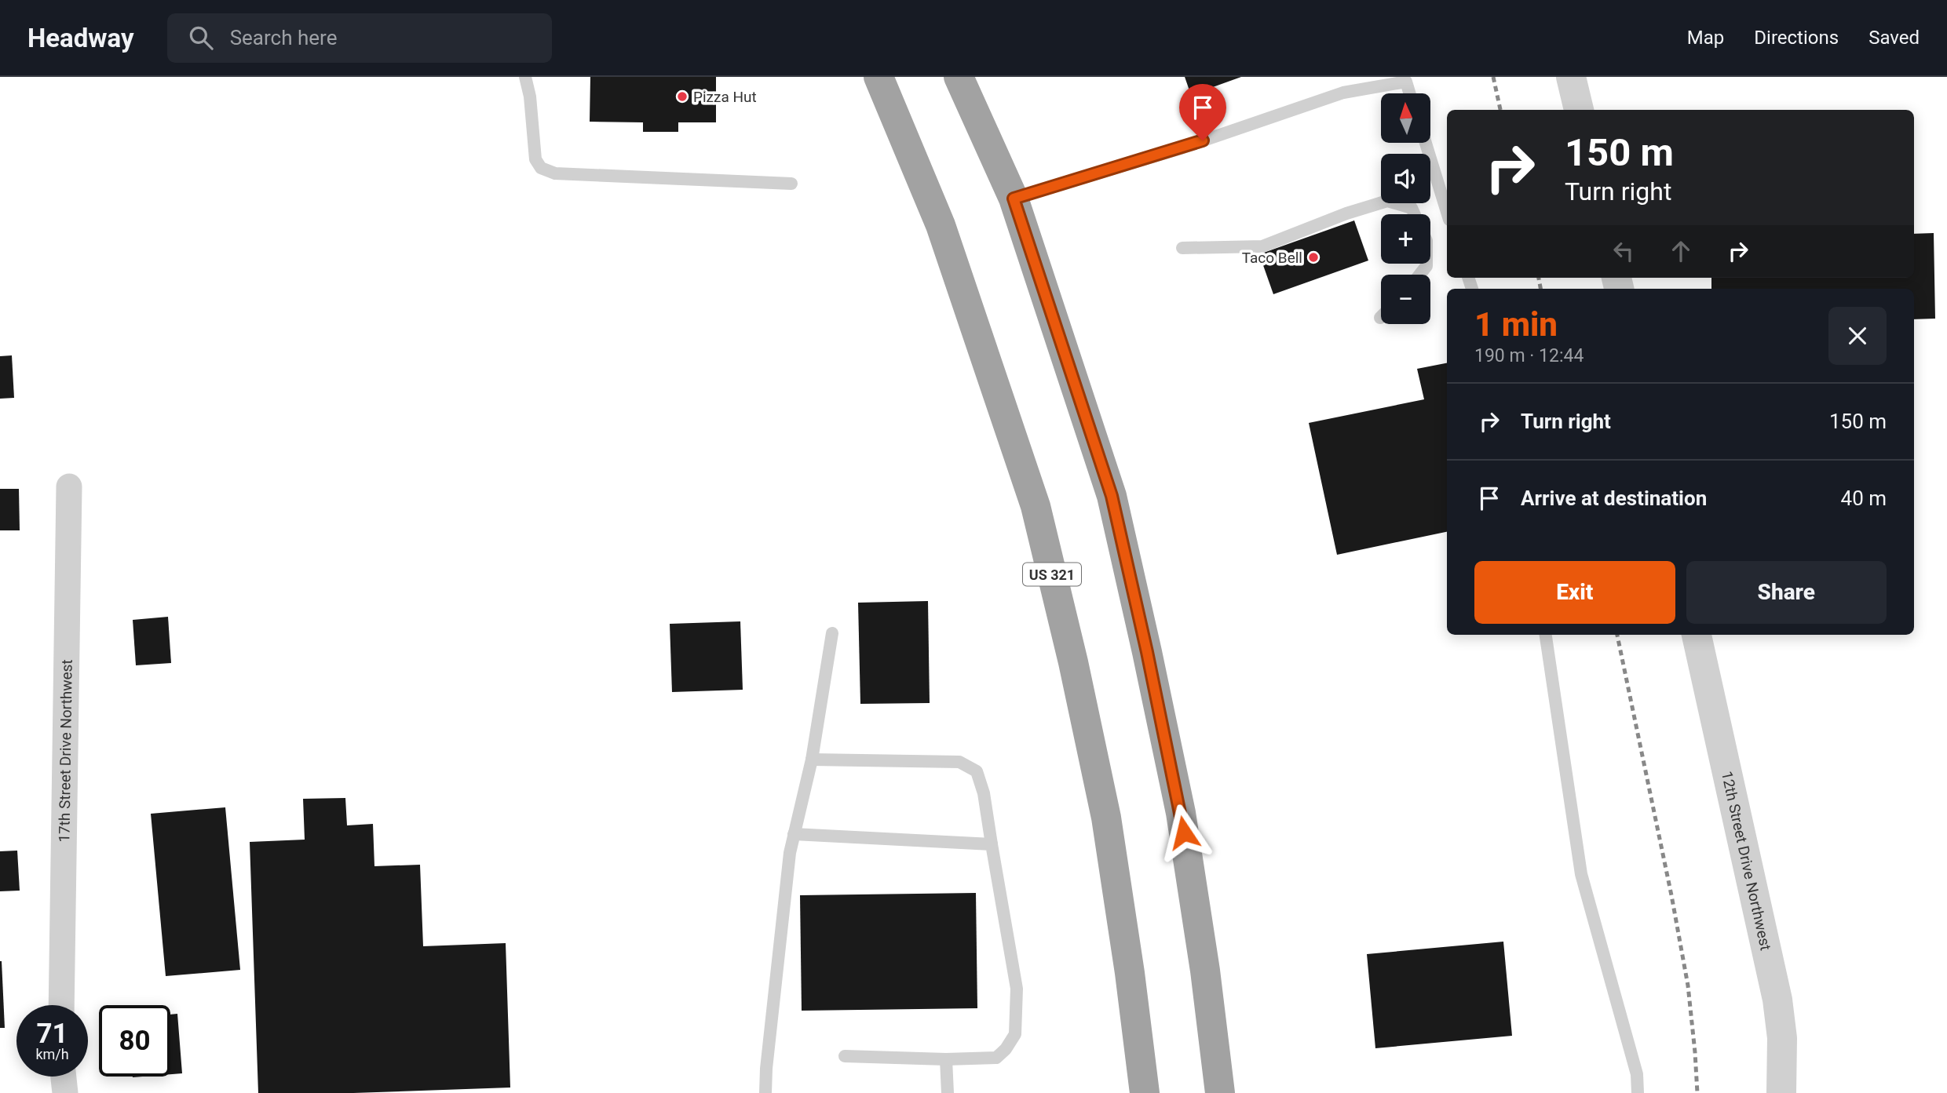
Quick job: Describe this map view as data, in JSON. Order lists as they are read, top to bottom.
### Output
{
  "streets": {
    "highway": ["US 321"],
    "street": ["17th Street Drive Northwest", "12th Street Drive Northwest"]
  },
  "places": ["Pizza Hut", "Taco Bell"],
  "north": "top",
  "page": {
    "header": "Headway",
    "search": "Search here",
    "nav": ["Map", "Directions", "Saved"],
    "map_buttons": ["+", "−"],
    "turn": ["150 m", "Turn right"],
    "heading": ["1 min", "190 m · 12:44"],
    "list": [
      {
        "name": "Turn right",
        "value": "150 m"
      },
      {
        "name": "Arrive at destination",
        "value": "40 m"
      }
    ],
    "buttons": ["Exit", "Share"],
    "speed": "71 km/h",
    "limit": "80"
  }
}
